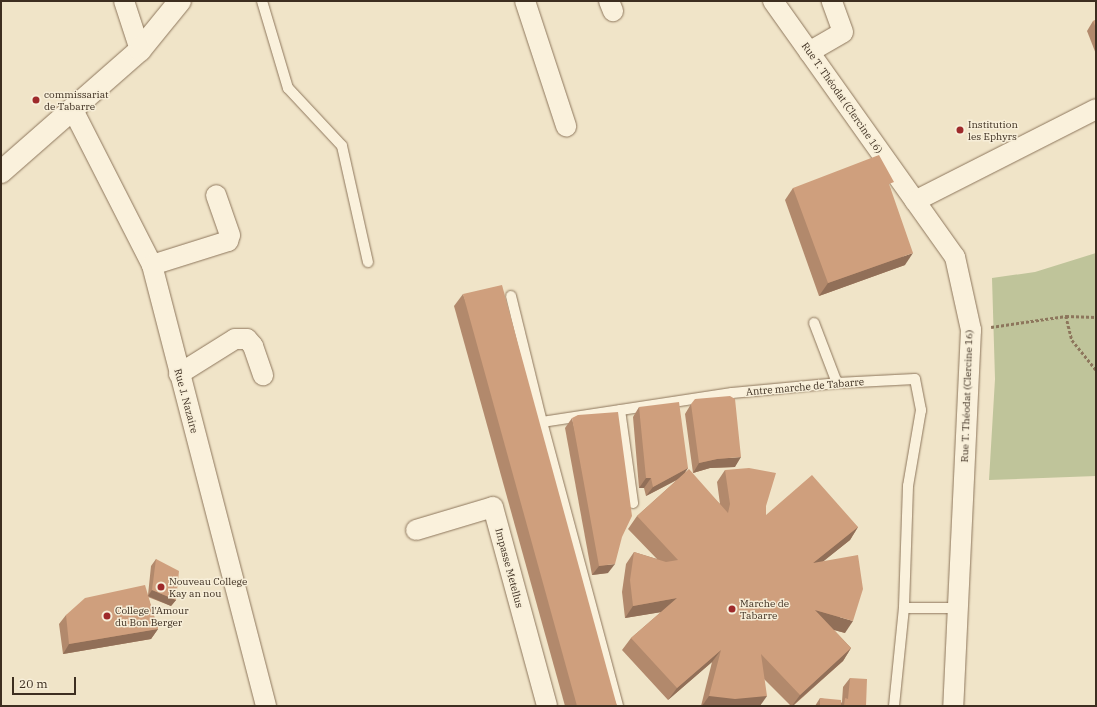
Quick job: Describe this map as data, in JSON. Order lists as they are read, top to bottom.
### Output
{
  "streets": {
    "street": ["Rue T. Théodat (Clercine 16)", "Rue J. Nazaire", "Impasse Metellus"],
    "lane": ["Antre marche de Tabarre"]
  },
  "places": [
    "commissariat de Tabarre",
    "Institution les Ephyrs",
    "Nouveau College Kay an nou",
    "Marche de Tabarre",
    "College l'Amour du Bon Berger"
  ],
  "scale_bar": "20 m"
}
